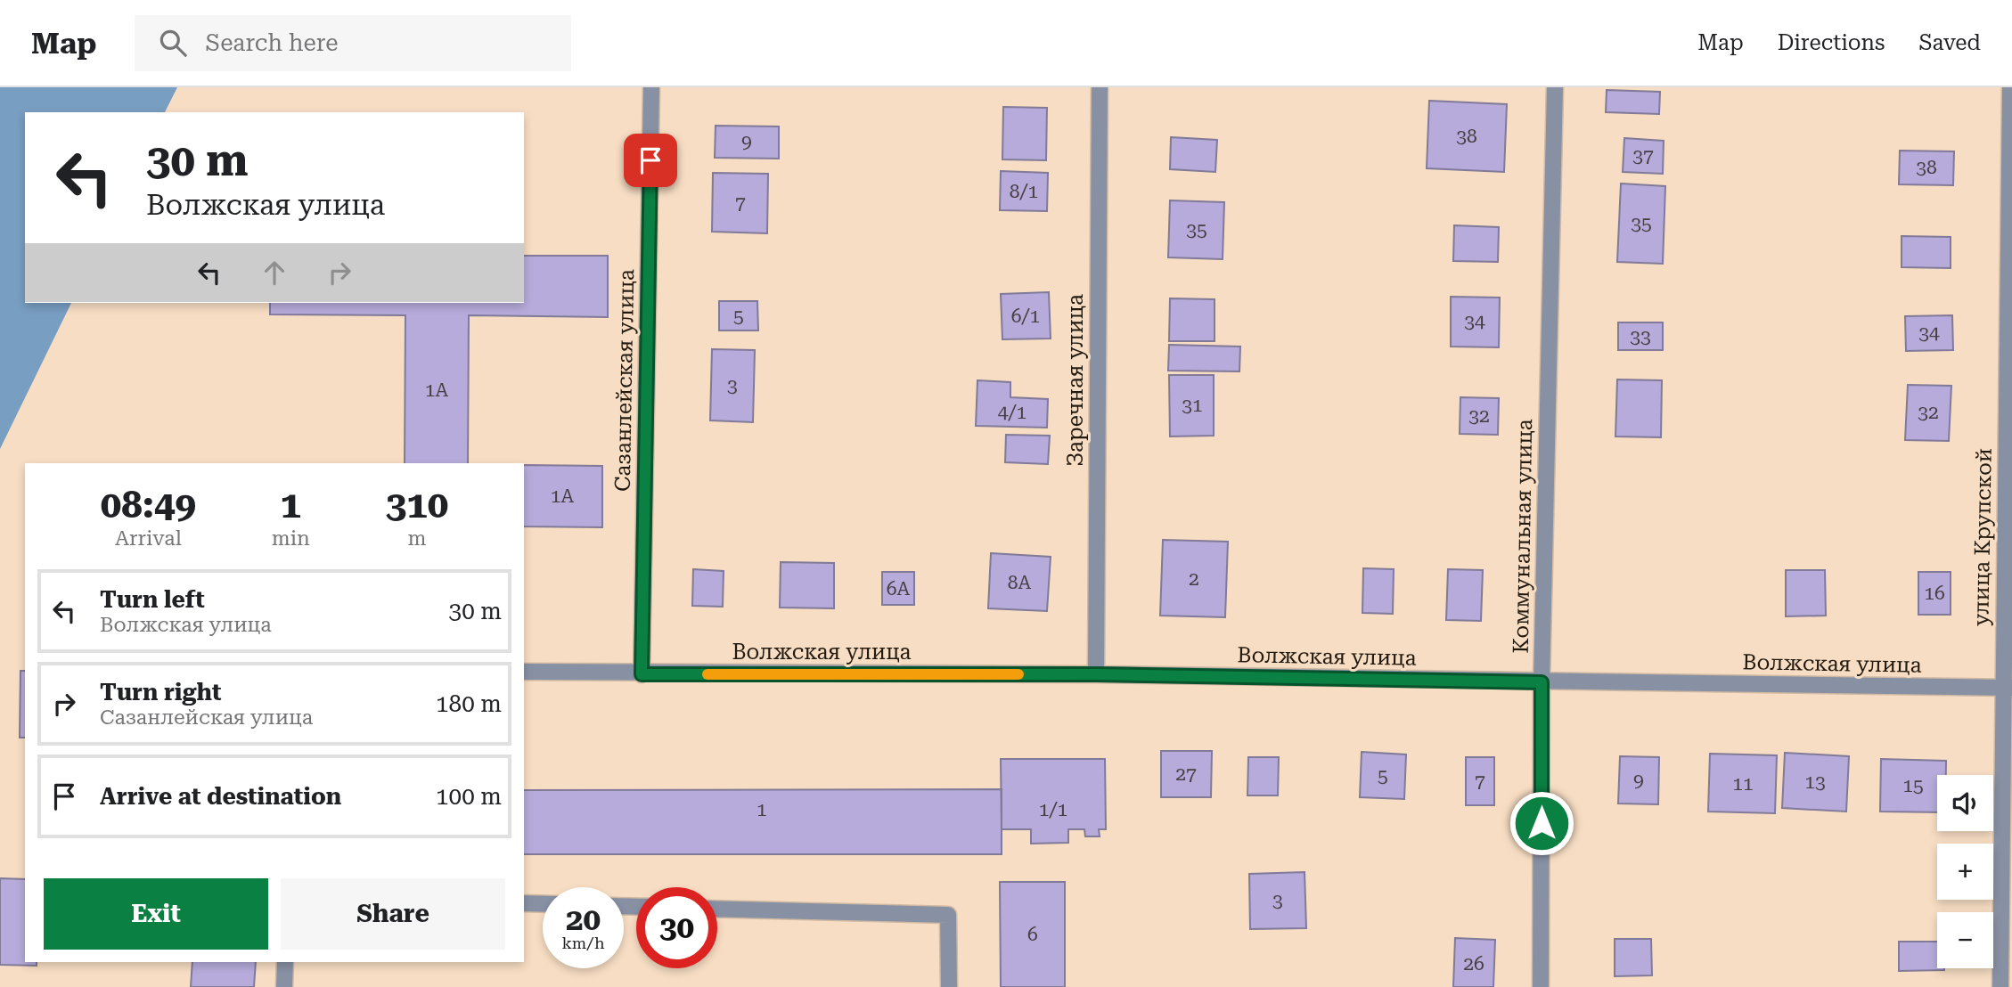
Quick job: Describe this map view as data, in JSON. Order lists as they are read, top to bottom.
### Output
{
  "streets": {
    "street": [
      "Сазанлейская улица",
      "Заречная улица",
      "Коммунальная улица",
      "улица Крупской",
      "Волжская улица"
    ]
  },
  "crossings": [
    ["Сазанлейская улица", "Волжская улица"],
    ["Заречная улица", "Волжская улица"],
    ["Коммунальная улица", "Волжская улица"],
    ["улица Крупской", "Волжская улица"]
  ],
  "house_numbers": [
    "38",
    "9",
    "37",
    "38",
    "8/1",
    "7",
    "35",
    "35",
    "5",
    "6/1",
    "34",
    "34",
    "33",
    "3",
    "1А",
    "31",
    "4/1",
    "32",
    "32",
    "1А",
    "2",
    "8А",
    "6А",
    "16",
    "27",
    "5",
    "9",
    "7",
    "13",
    "11",
    "15",
    "1",
    "1/1",
    "3",
    "6",
    "26"
  ],
  "page": {
    "header": "Map",
    "search": "Search here",
    "nav": ["Map", "Directions", "Saved"],
    "turn": ["30 m", "Волжская улица"],
    "eta": [
      "08:49",
      "Arrival",
      "1",
      "min",
      "310",
      "m"
    ],
    "list": [
      {
        "name": "Turn left",
        "note": "Волжская улица",
        "value": "30 m"
      },
      {
        "name": "Turn right",
        "note": "Сазанлейская улица",
        "value": "180 m"
      },
      {
        "name": "Arrive at destination",
        "value": "100 m"
      }
    ],
    "map_buttons": ["+", "−"],
    "buttons": ["Exit", "Share"],
    "speed": "20 km/h",
    "limit": "30"
  }
}
